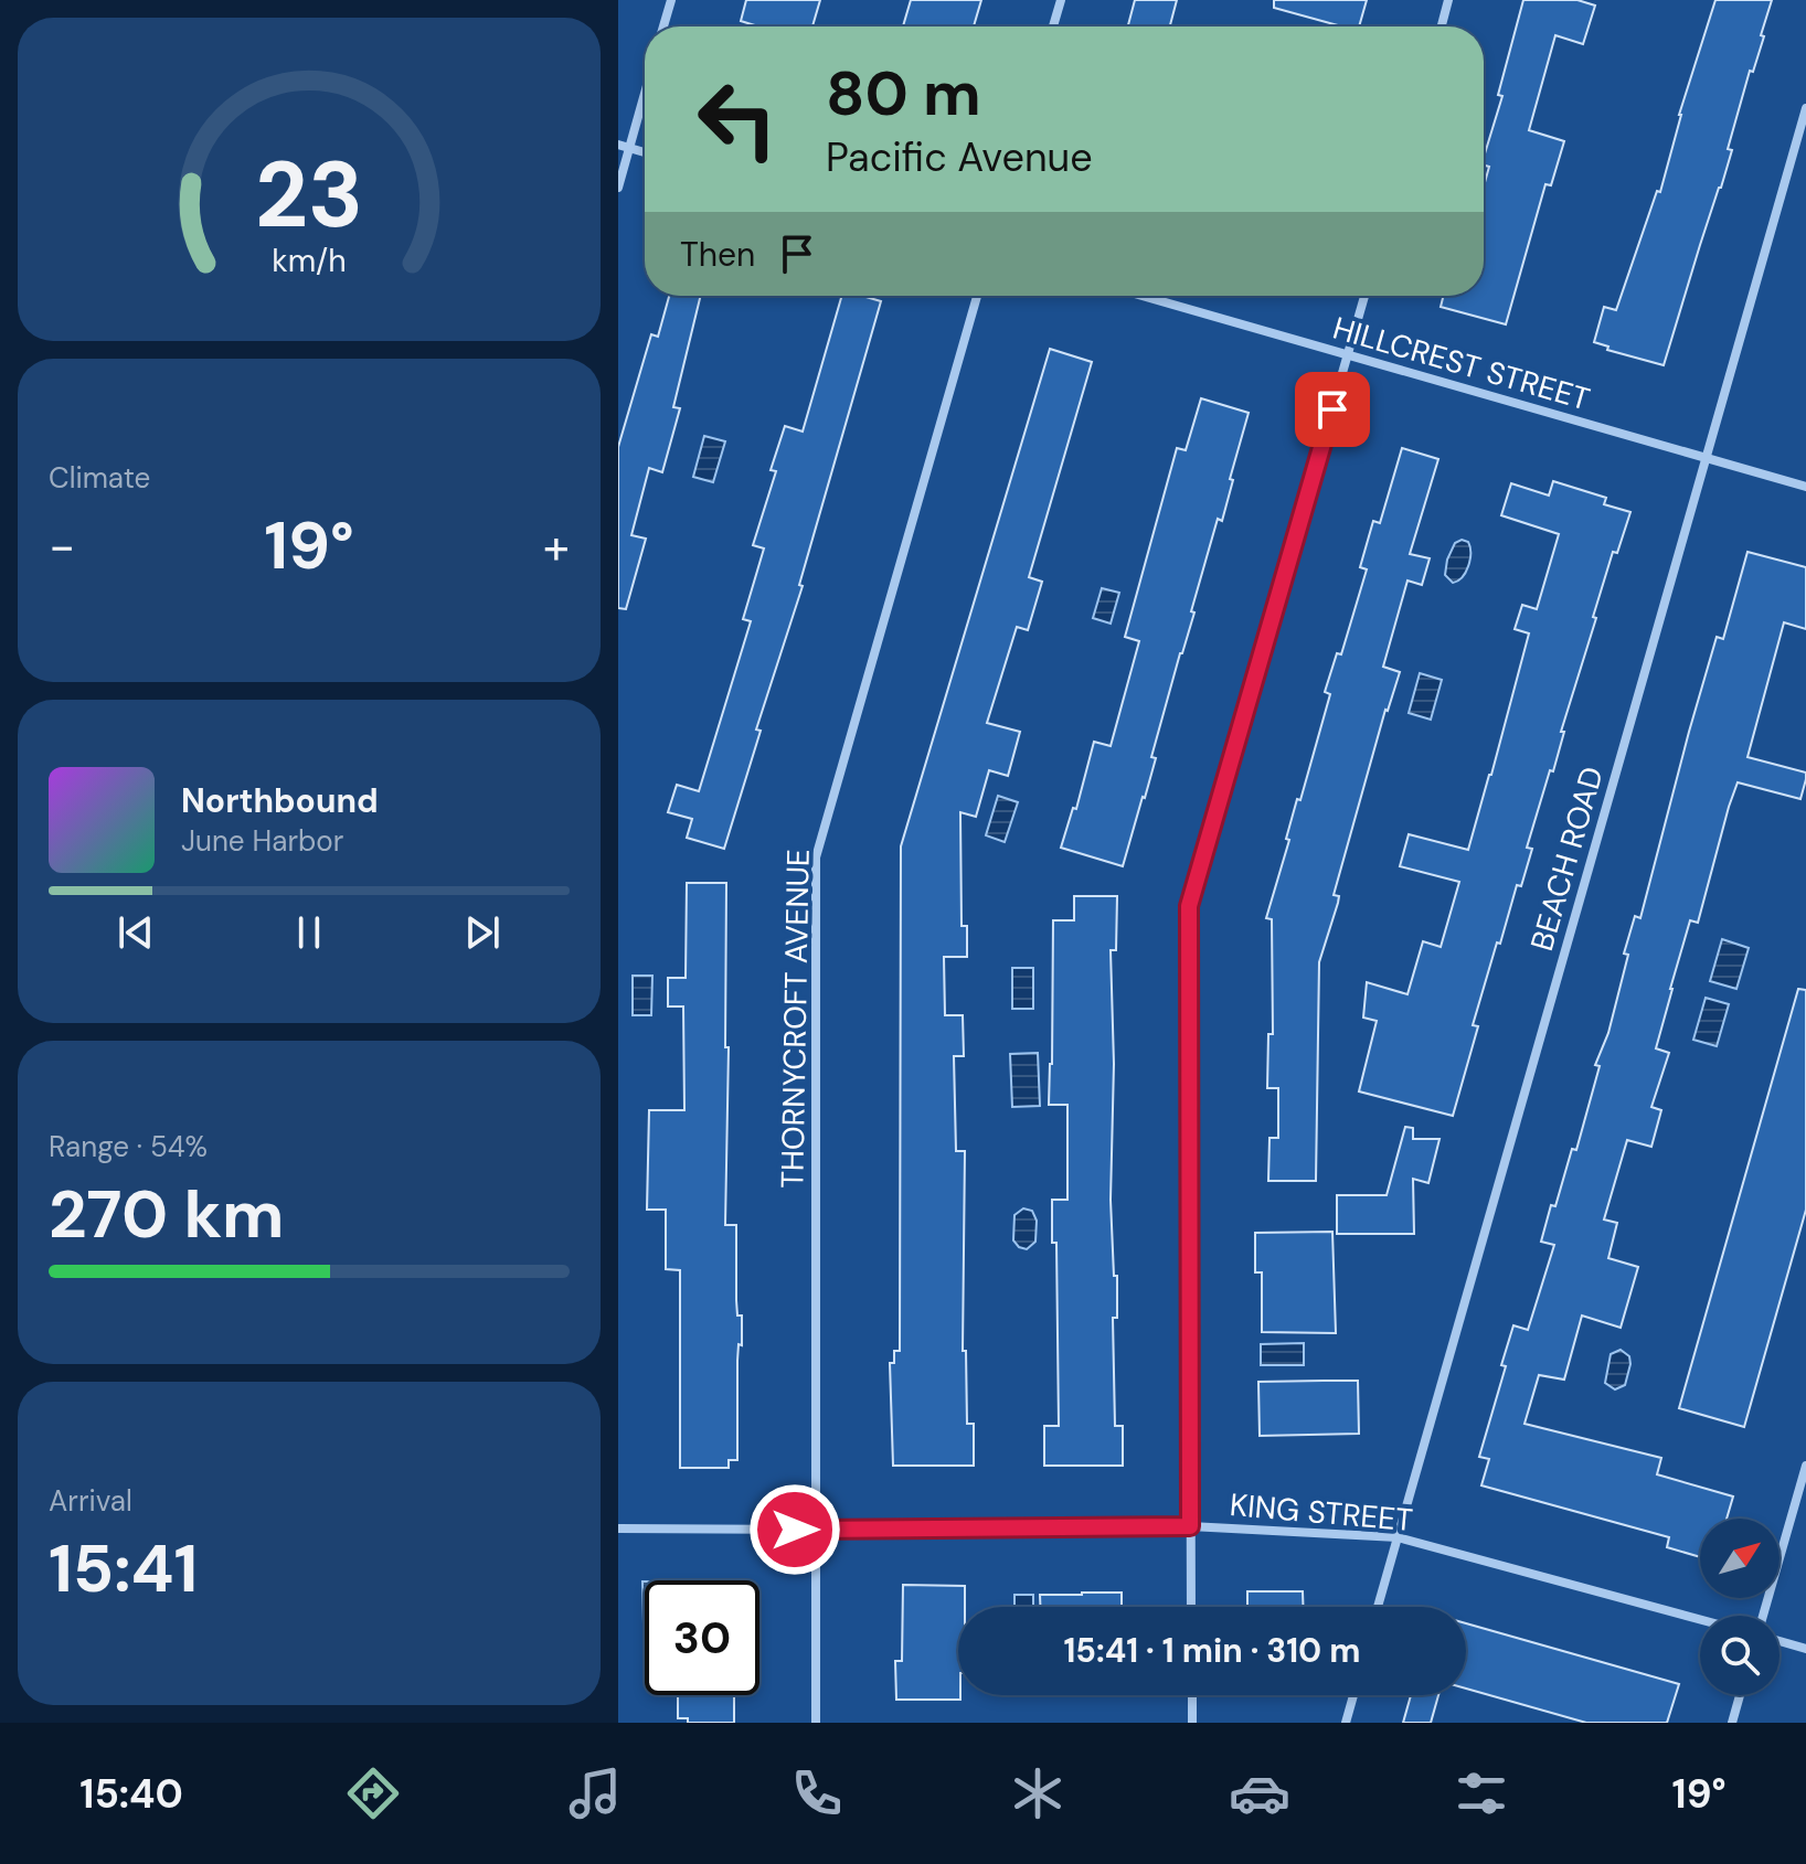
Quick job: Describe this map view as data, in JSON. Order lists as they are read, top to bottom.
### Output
{
  "streets": {
    "street": [
      "HILLCREST STREET",
      "BEACH ROAD",
      "THORNYCROFT AVENUE",
      "KING STREET"
    ]
  },
  "crossings": [
    ["HILLCREST STREET", "BEACH ROAD"],
    ["BEACH ROAD", "KING STREET"],
    ["THORNYCROFT AVENUE", "KING STREET"]
  ],
  "north": "top right",
  "page": {
    "turn": ["80 m", "Pacific Avenue"],
    "then": "Then",
    "tile": [
      "Climate",
      ["Range · 54%", "270 km"],
      ["Arrival", "15:41"]
    ],
    "heat": ["−", "19°", "+"],
    "song": ["Northbound", "June Harbor"],
    "limit": "30",
    "trip": "15:41 · 1 min · 310 m",
    "tabs": ["15:40", "19°"],
    "gauge": ["23", "km/h"]
  }
}
